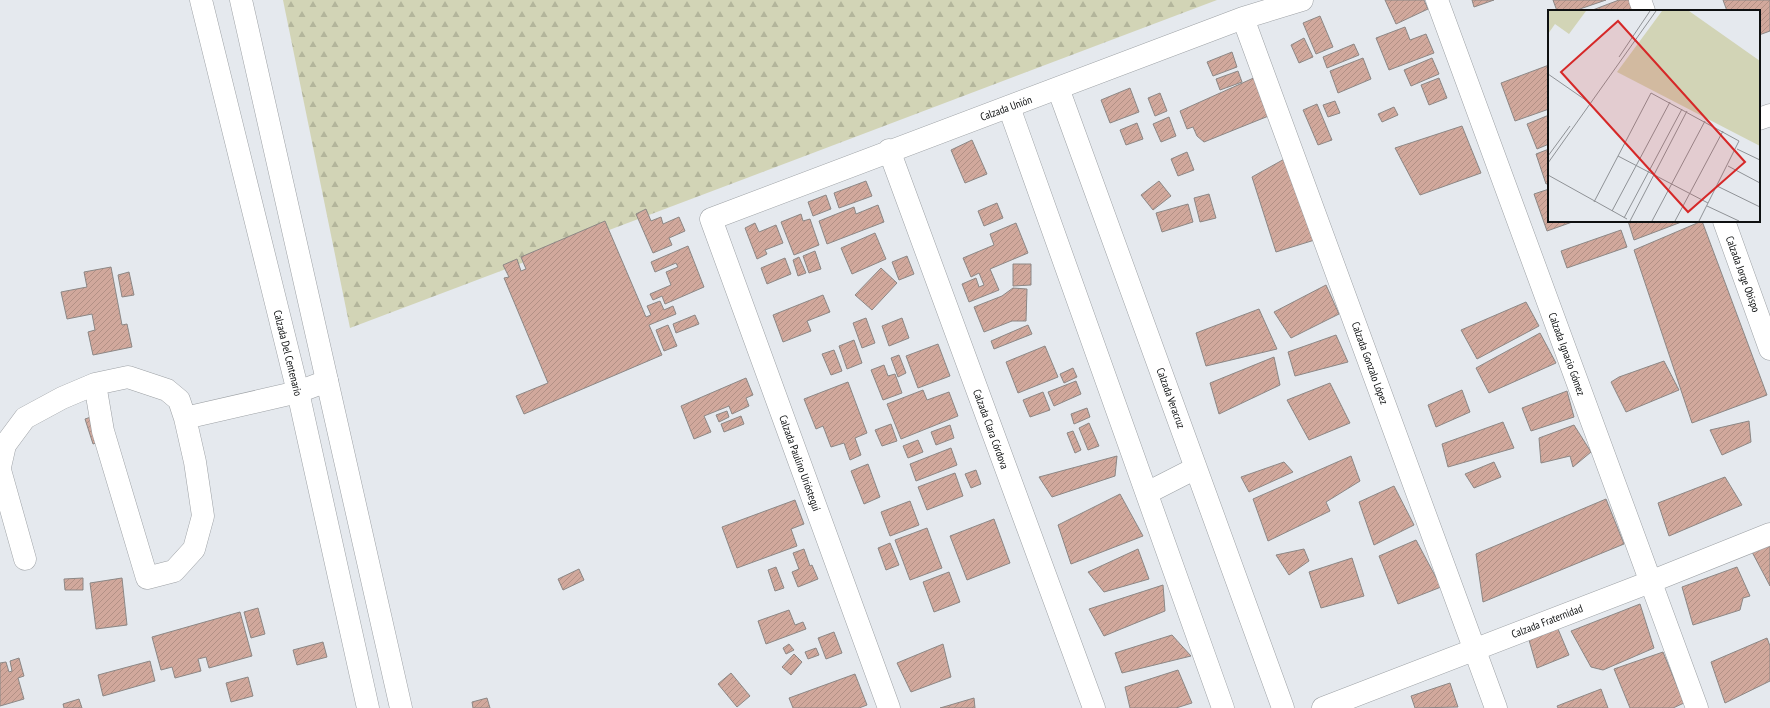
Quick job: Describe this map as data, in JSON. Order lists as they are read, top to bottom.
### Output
{
  "streets": {
    "street": [
      "Calzada Unión",
      "Calzada Jorge Obispo",
      "Calzada Del Centenario",
      "Calzada Ignacio Gómez",
      "Calzada Gonzalo López",
      "Calzada Veracruz",
      "Calzada Clara Córdova",
      "Calzada Paulino Urióstegui",
      "Calzada Fraternidad"
    ]
  },
  "crossings": [
    ["Calzada Unión", "Calzada Gonzalo López"],
    ["Calzada Unión", "Calzada Veracruz"],
    ["Calzada Unión", "Calzada Clara Córdova"],
    ["Calzada Unión", "Calzada Paulino Urióstegui"],
    ["Calzada Ignacio Gómez", "Calzada Fraternidad"],
    ["Calzada Gonzalo López", "Calzada Fraternidad"]
  ]
}
